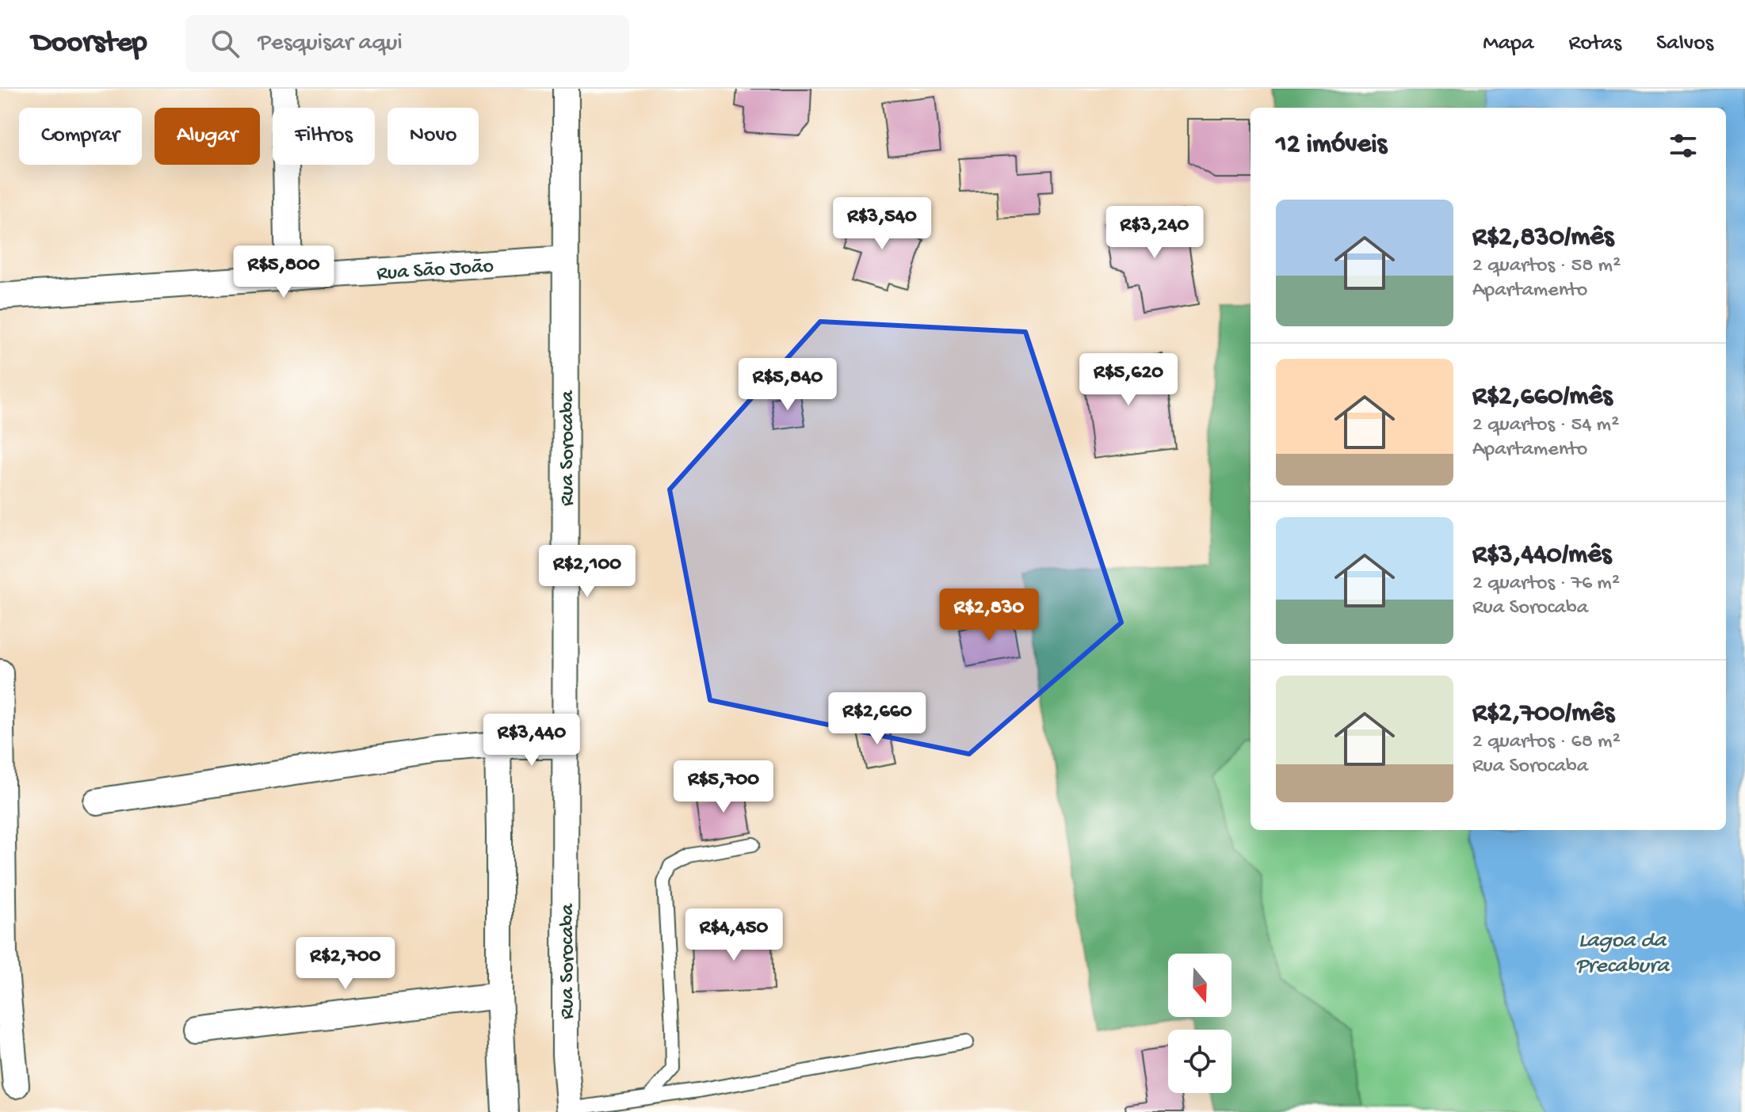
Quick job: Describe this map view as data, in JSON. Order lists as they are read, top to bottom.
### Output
{
  "streets": {
    "street": ["Rua São João", "Rua Sorocaba"]
  },
  "crossings": [
    ["Rua São João", "Rua Sorocaba"]
  ],
  "water": ["Lagoa da Precabura"],
  "north": "bottom",
  "page": {
    "header": "Doorstep",
    "search": "Pesquisar aqui",
    "nav": ["Mapa", "Rotas", "Salvos"],
    "chip": [
      "Comprar",
      "Alugar",
      "Filtros",
      "Novo"
    ],
    "heading": "12 imóveis",
    "list": [
      {
        "name": "R$2,830/mês",
        "note": "2 quartos · 58 m² · Apartamento"
      },
      {
        "name": "R$2,660/mês",
        "note": "2 quartos · 54 m² · Apartamento"
      },
      {
        "name": "R$3,440/mês",
        "note": "2 quartos · 76 m² · Rua Sorocaba"
      },
      {
        "name": "R$2,700/mês",
        "note": "2 quartos · 68 m² · Rua Sorocaba"
      }
    ],
    "price": [
      "R$3,540",
      "R$3,240",
      "R$5,800",
      "R$5,620",
      "R$5,840",
      "R$2,100",
      "R$2,830",
      "R$2,660",
      "R$3,440",
      "R$5,700",
      "R$4,450",
      "R$2,700"
    ]
  }
}
